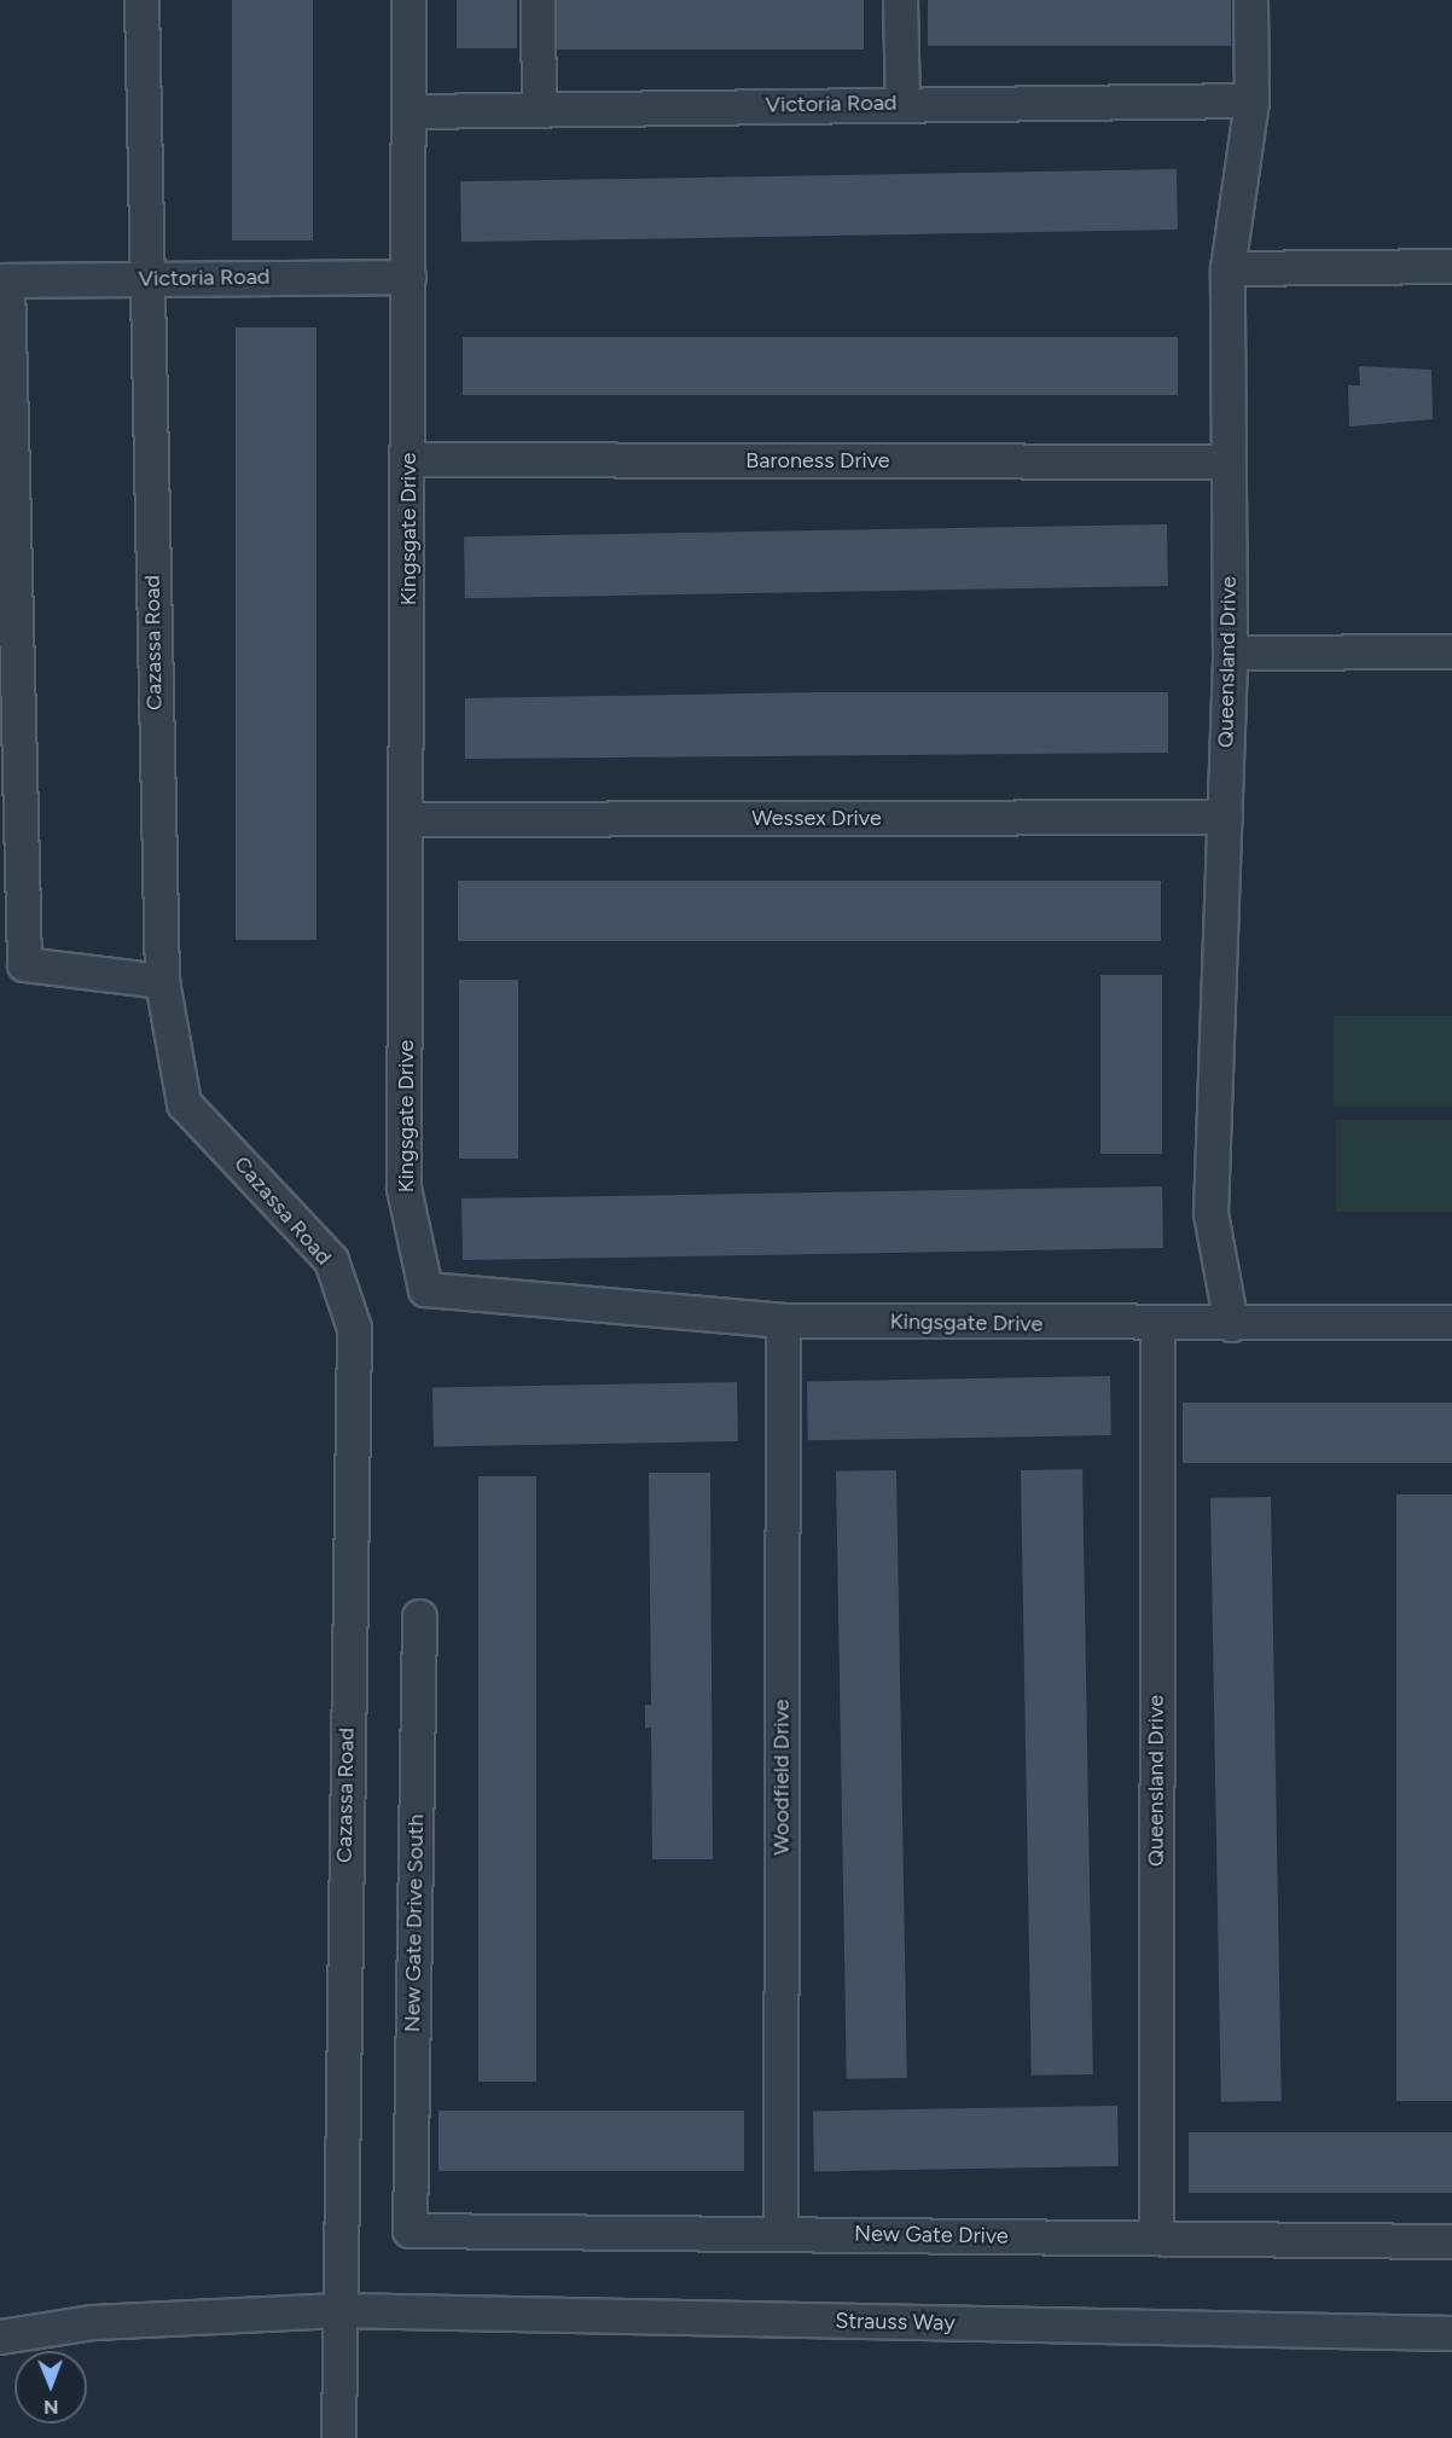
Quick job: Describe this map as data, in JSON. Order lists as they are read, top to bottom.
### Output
{
  "streets": {
    "street": [
      "Victoria Road",
      "Baroness Drive",
      "Kingsgate Drive",
      "Cazassa Road",
      "Queensland Drive",
      "Wessex Drive",
      "Woodfield Drive",
      "New Gate Drive South",
      "New Gate Drive",
      "Strauss Way"
    ]
  },
  "crossings": [
    ["Victoria Road", "Kingsgate Drive"],
    ["Victoria Road", "Cazassa Road"],
    ["Victoria Road", "Queensland Drive"],
    ["Baroness Drive", "Kingsgate Drive"],
    ["Baroness Drive", "Queensland Drive"],
    ["Kingsgate Drive", "Queensland Drive"],
    ["Kingsgate Drive", "Wessex Drive"],
    ["Kingsgate Drive", "Woodfield Drive"],
    ["Cazassa Road", "Strauss Way"],
    ["Queensland Drive", "Wessex Drive"],
    ["Queensland Drive", "New Gate Drive"],
    ["Woodfield Drive", "New Gate Drive"],
    ["New Gate Drive South", "New Gate Drive"]
  ],
  "north": "bottom"
}
